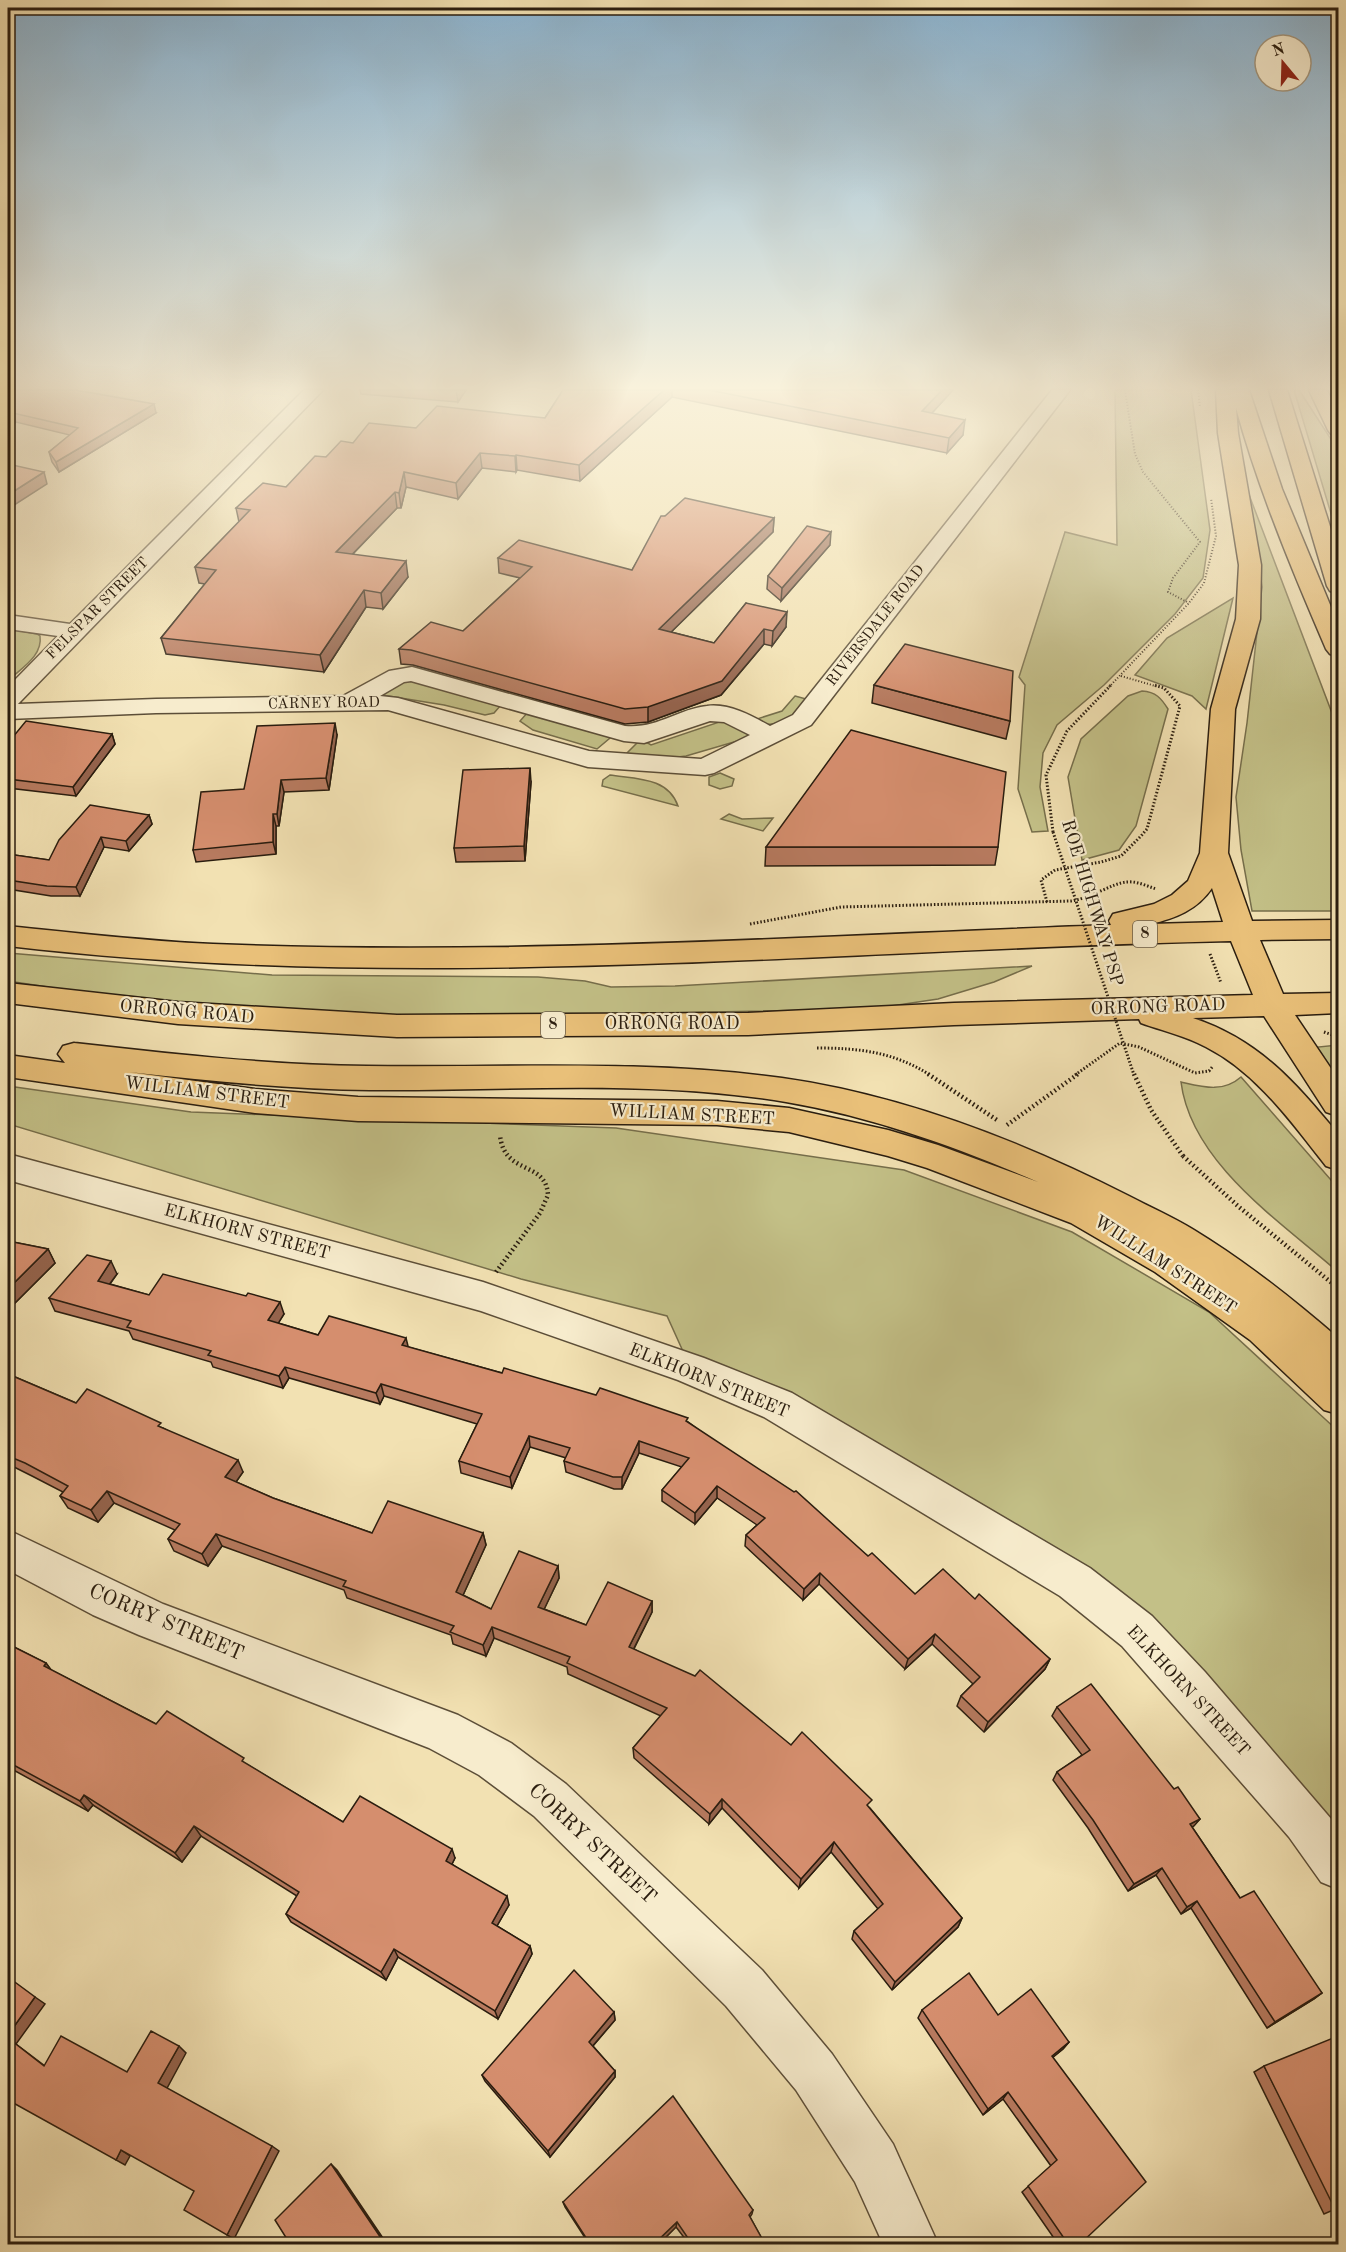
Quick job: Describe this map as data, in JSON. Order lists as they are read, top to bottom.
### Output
{
  "streets": {
    "main road": ["8", "ORRONG ROAD", "WILLIAM STREET"],
    "street": [
      "FELSPAR STREET",
      "RIVERSDALE ROAD",
      "CARNEY ROAD",
      "ELKHORN STREET",
      "CORRY STREET"
    ],
    "path": ["ROE HIGHWAY PSP"]
  },
  "crossings": [
    ["RIVERSDALE ROAD", "CARNEY ROAD"]
  ],
  "north": "top"
}
